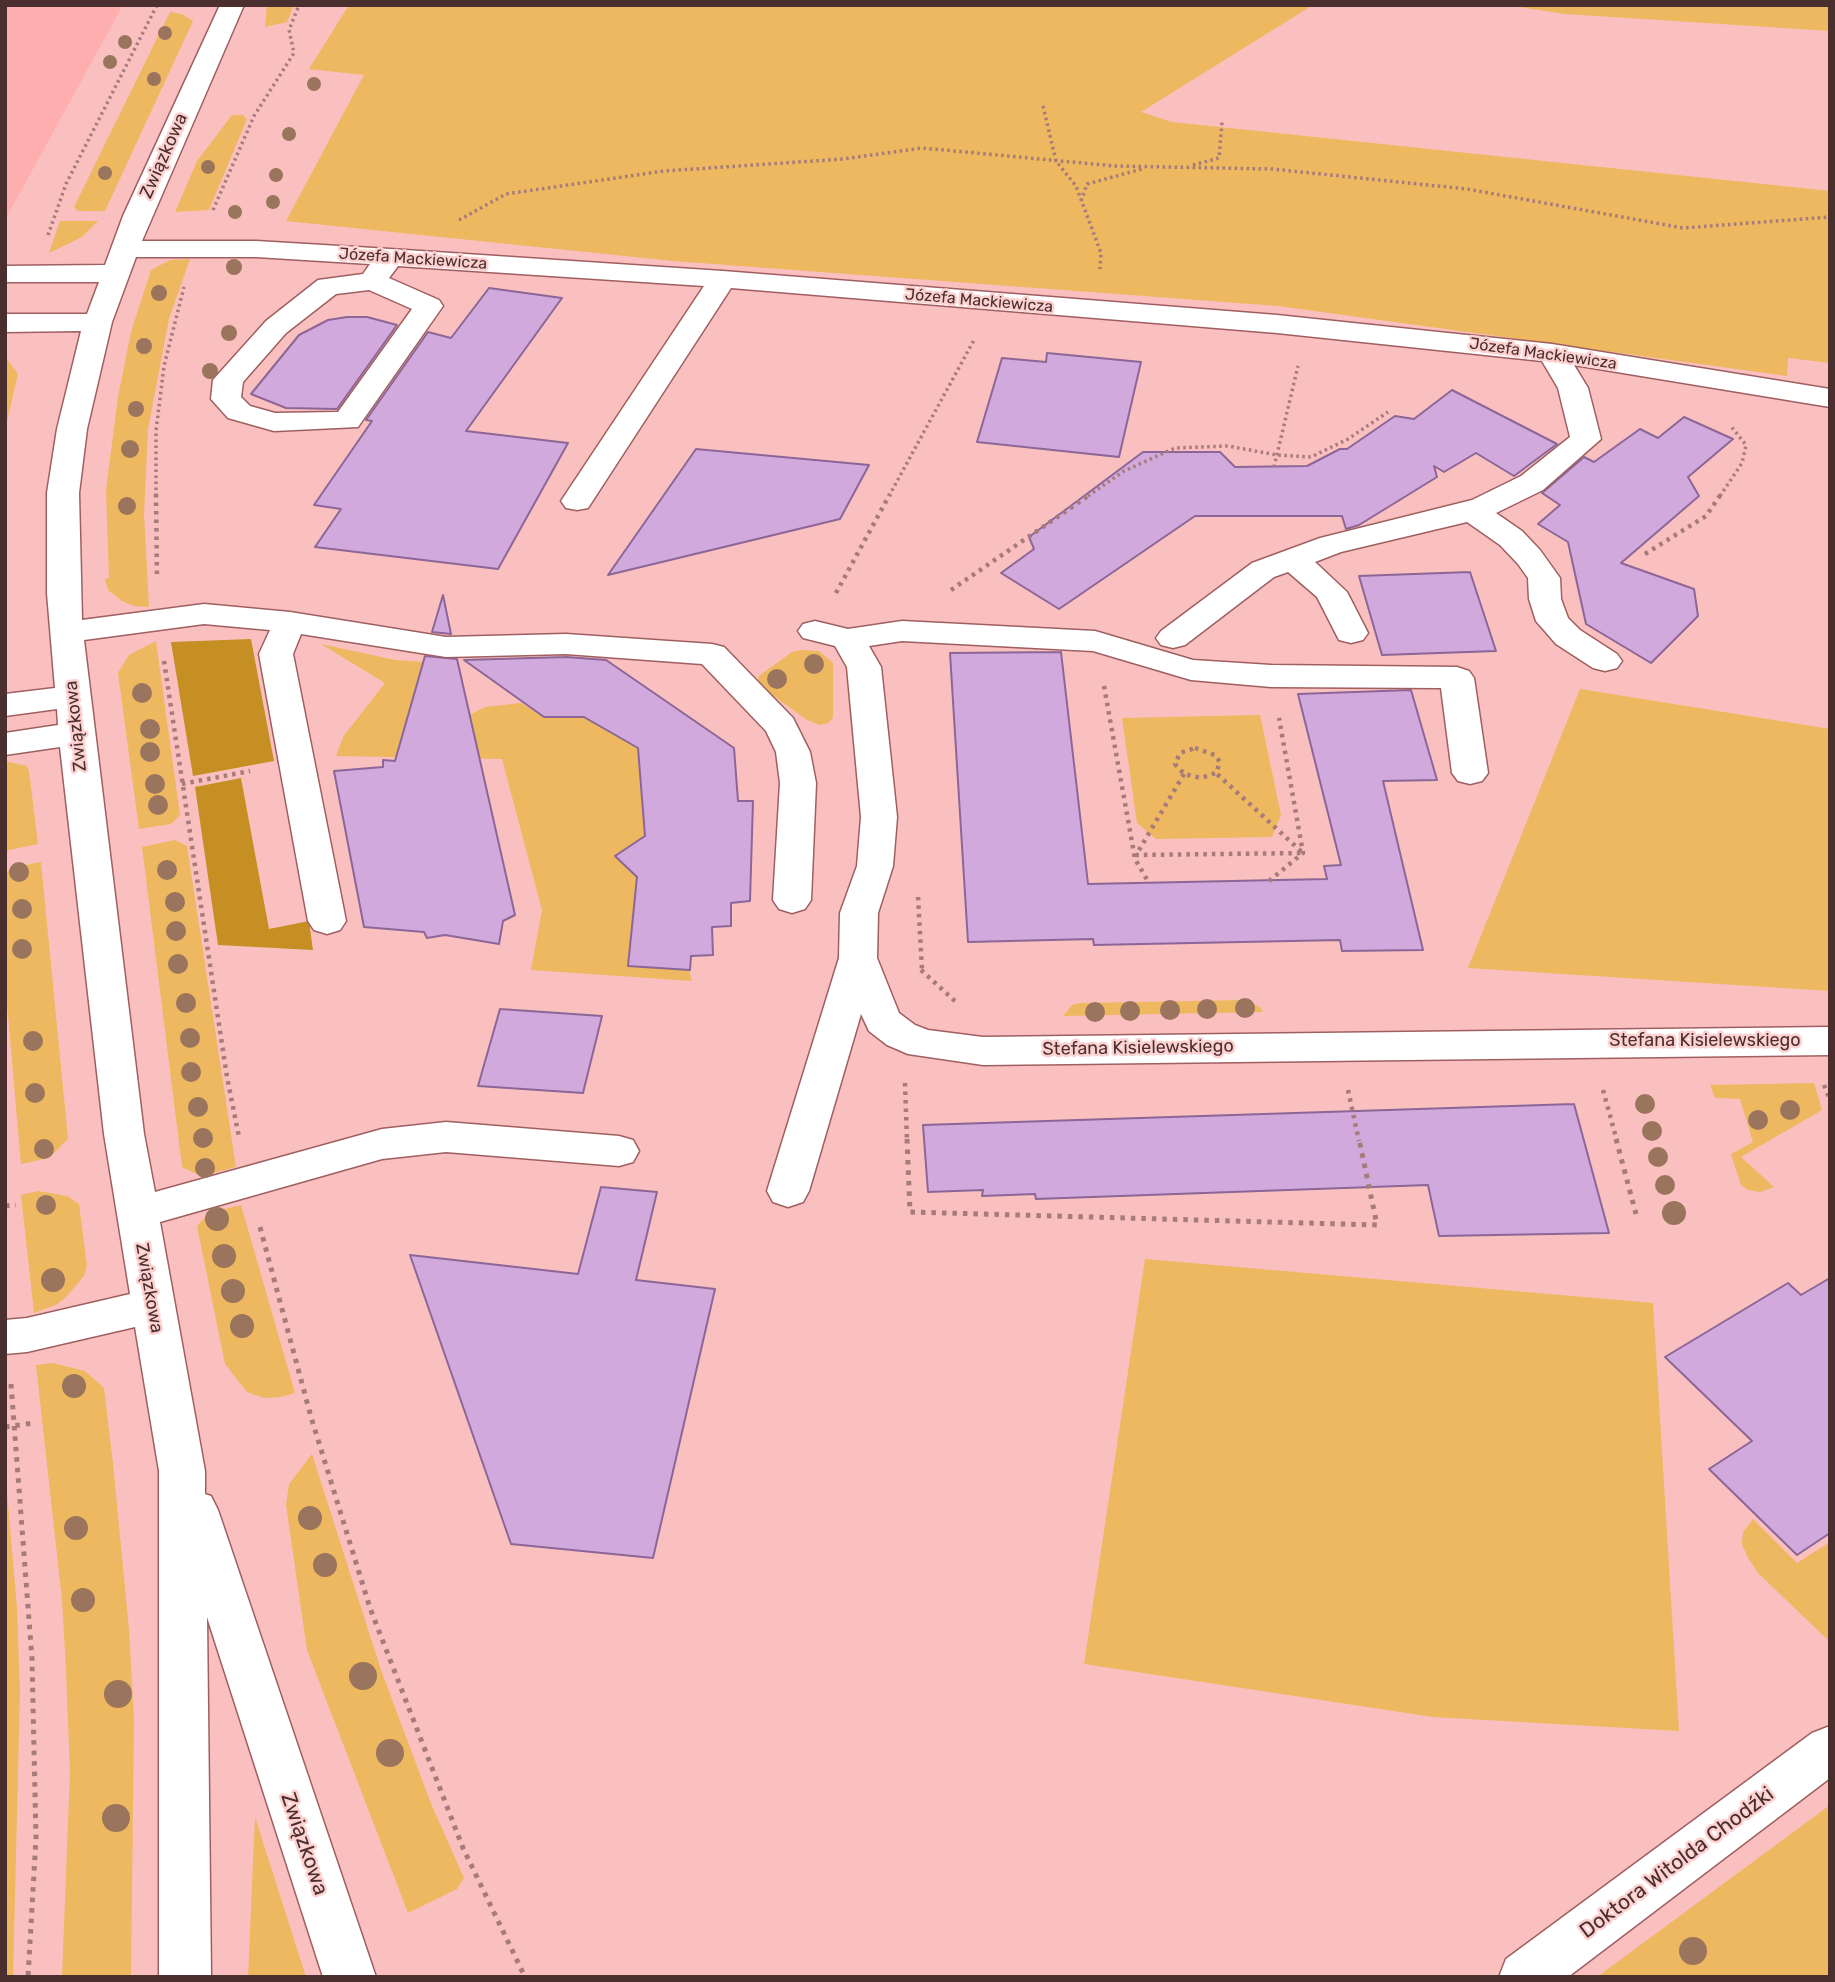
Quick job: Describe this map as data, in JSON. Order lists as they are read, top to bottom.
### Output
{
  "streets": {
    "street": [
      "Związkowa",
      "Józefa Mackiewicza",
      "Stefana Kisielewskiego",
      "Doktora Witolda Chodźki"
    ]
  },
  "crossings": [
    ["Związkowa", "Józefa Mackiewicza"]
  ]
}
